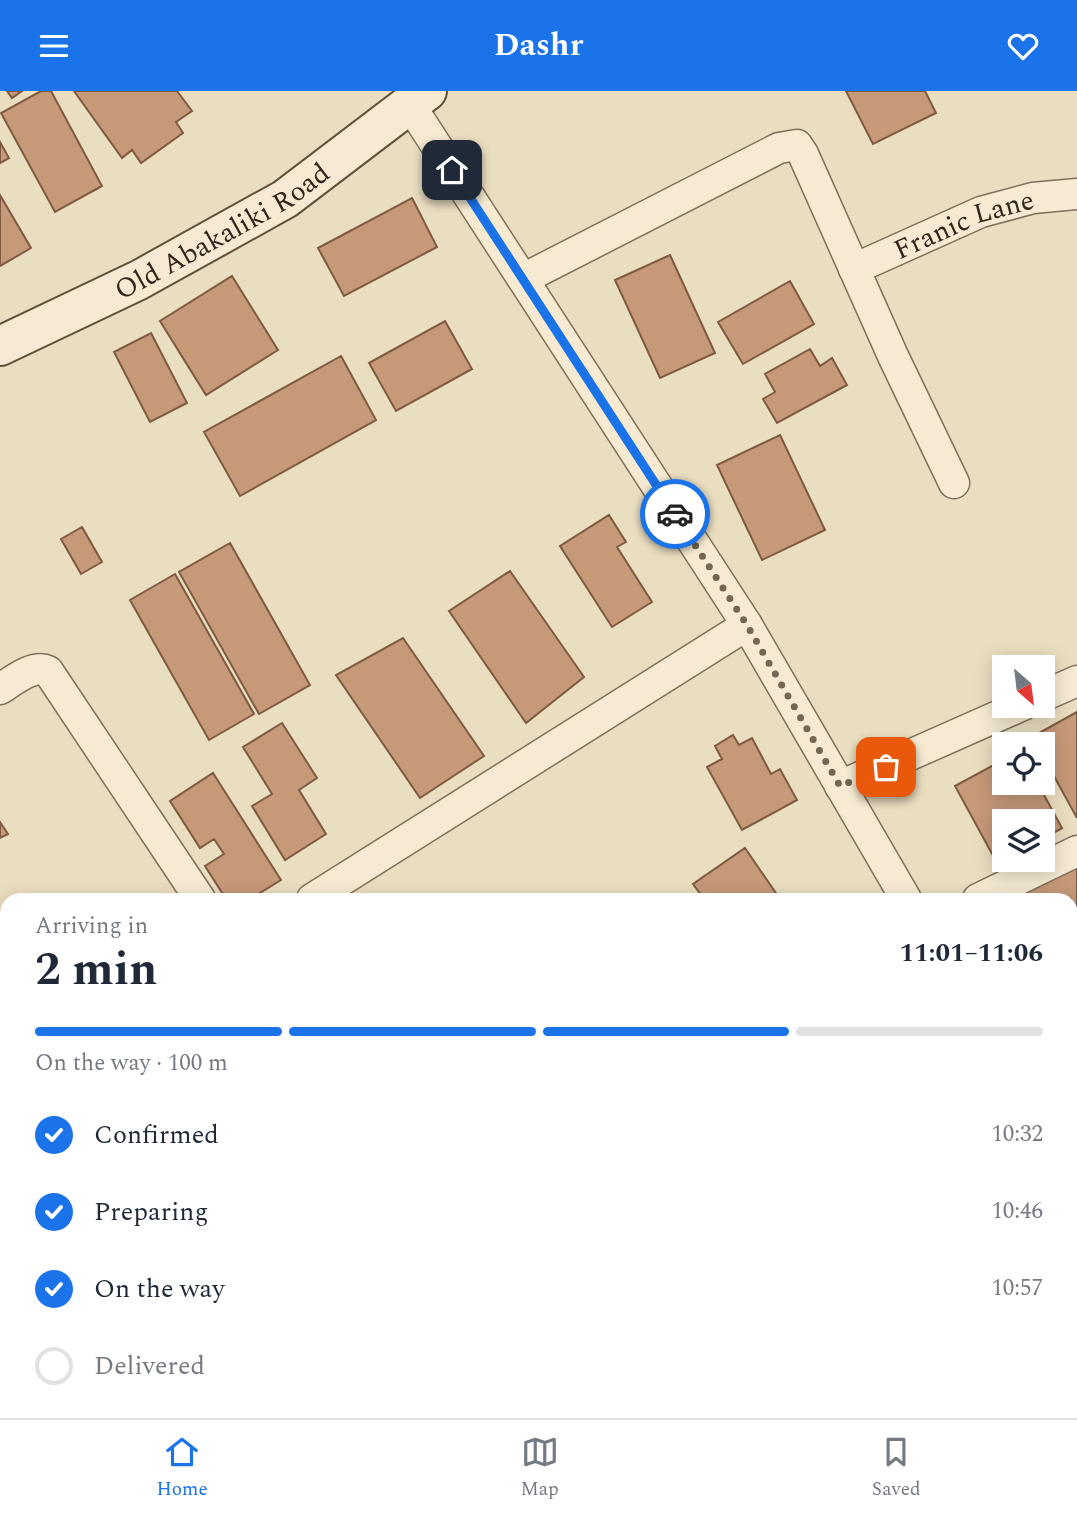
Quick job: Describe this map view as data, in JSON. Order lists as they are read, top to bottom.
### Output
{
  "streets": {
    "main road": ["Old Abakaliki Road"],
    "street": ["Franic Lane"]
  },
  "north": "bottom right",
  "page": {
    "header": "Dashr",
    "heading": ["2 min", "Arriving in", "11:01–11:06"],
    "bar": "On the way · 100 m",
    "list": [
      ["Confirmed", "10:32"],
      ["Preparing", "10:46"],
      ["On the way", "10:57"],
      "Delivered"
    ],
    "tabs": ["Home", "Map", "Saved"]
  }
}
